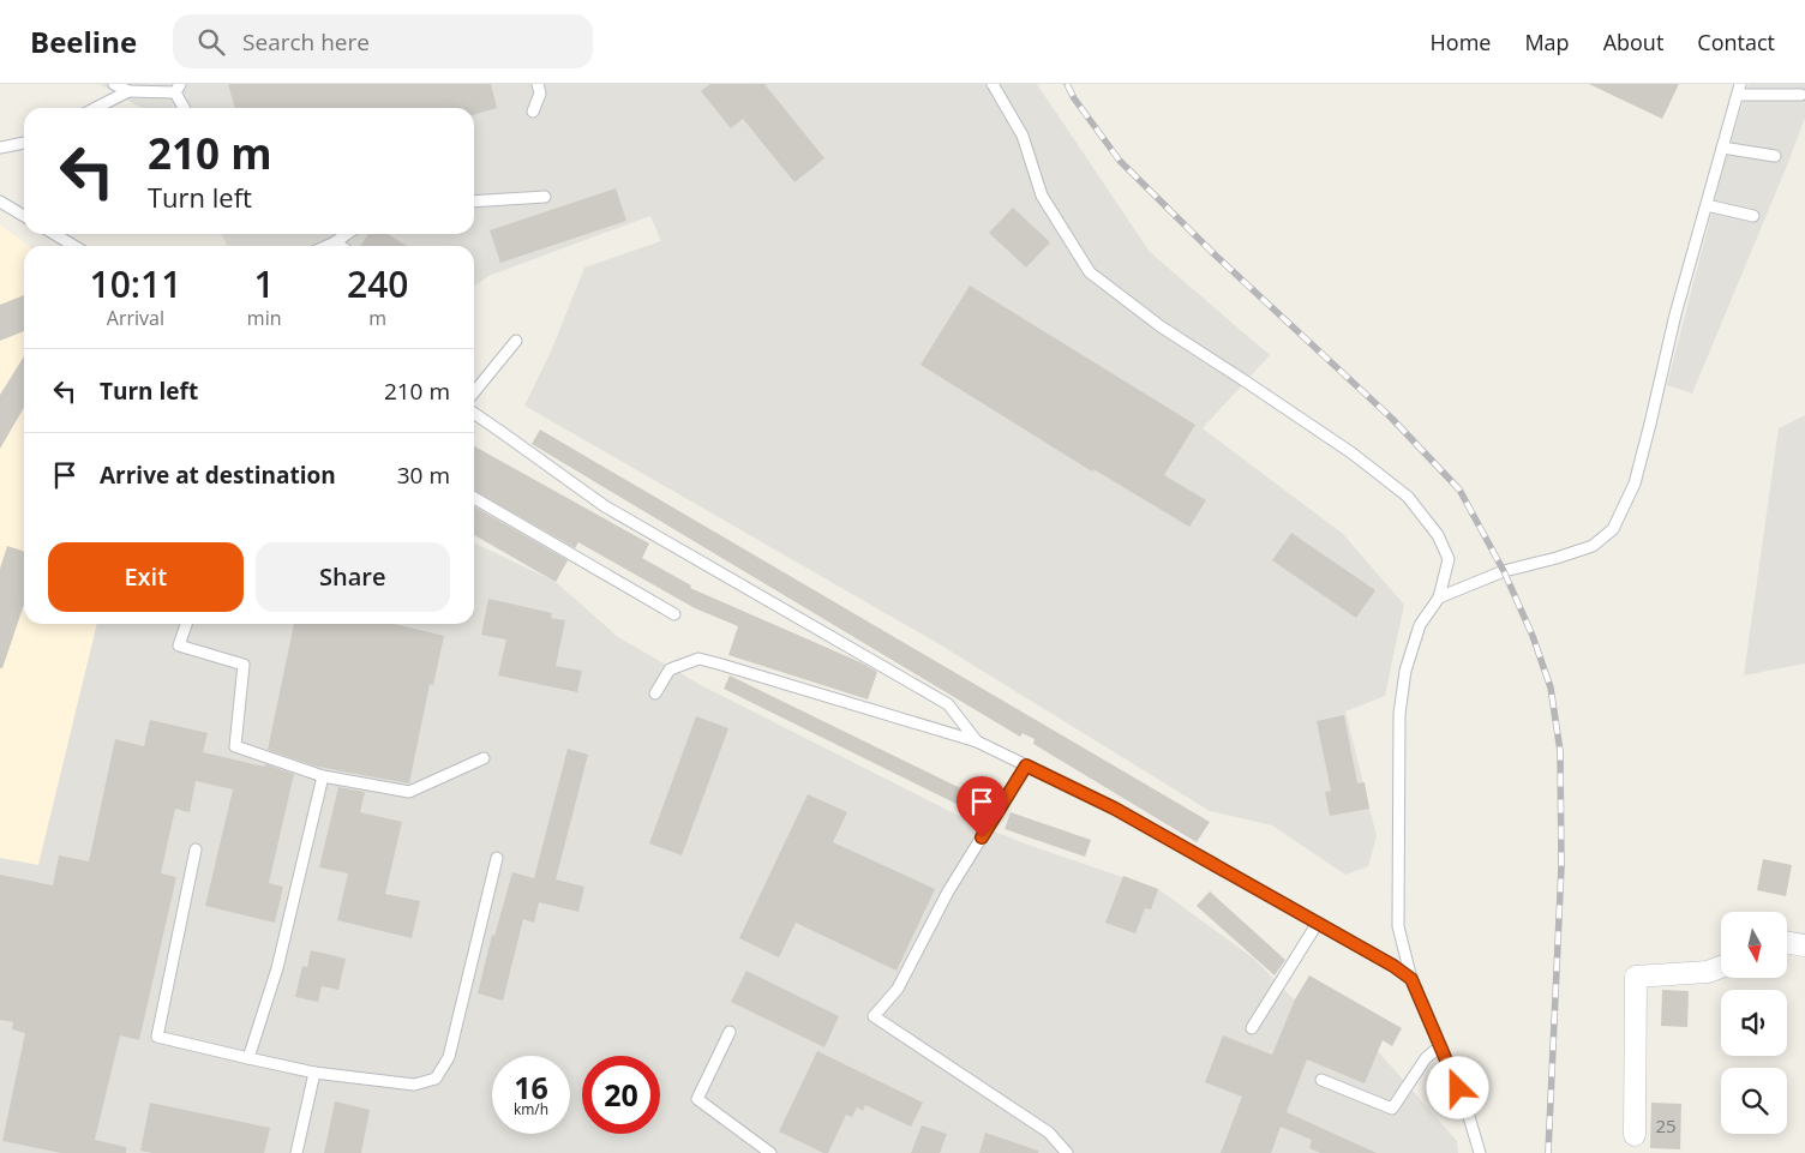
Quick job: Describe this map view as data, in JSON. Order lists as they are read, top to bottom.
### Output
{
  "house_numbers": ["25"],
  "north": "bottom",
  "page": {
    "header": "Beeline",
    "search": "Search here",
    "nav": [
      "Home",
      "Map",
      "About",
      "Contact"
    ],
    "turn": ["210 m", "Turn left"],
    "eta": [
      "10:11",
      "Arrival",
      "1",
      "min",
      "240",
      "m"
    ],
    "list": [
      {
        "name": "Turn left",
        "value": "210 m"
      },
      {
        "name": "Arrive at destination",
        "value": "30 m"
      }
    ],
    "buttons": ["Exit", "Share"],
    "speed": "16 km/h",
    "limit": "20"
  }
}
